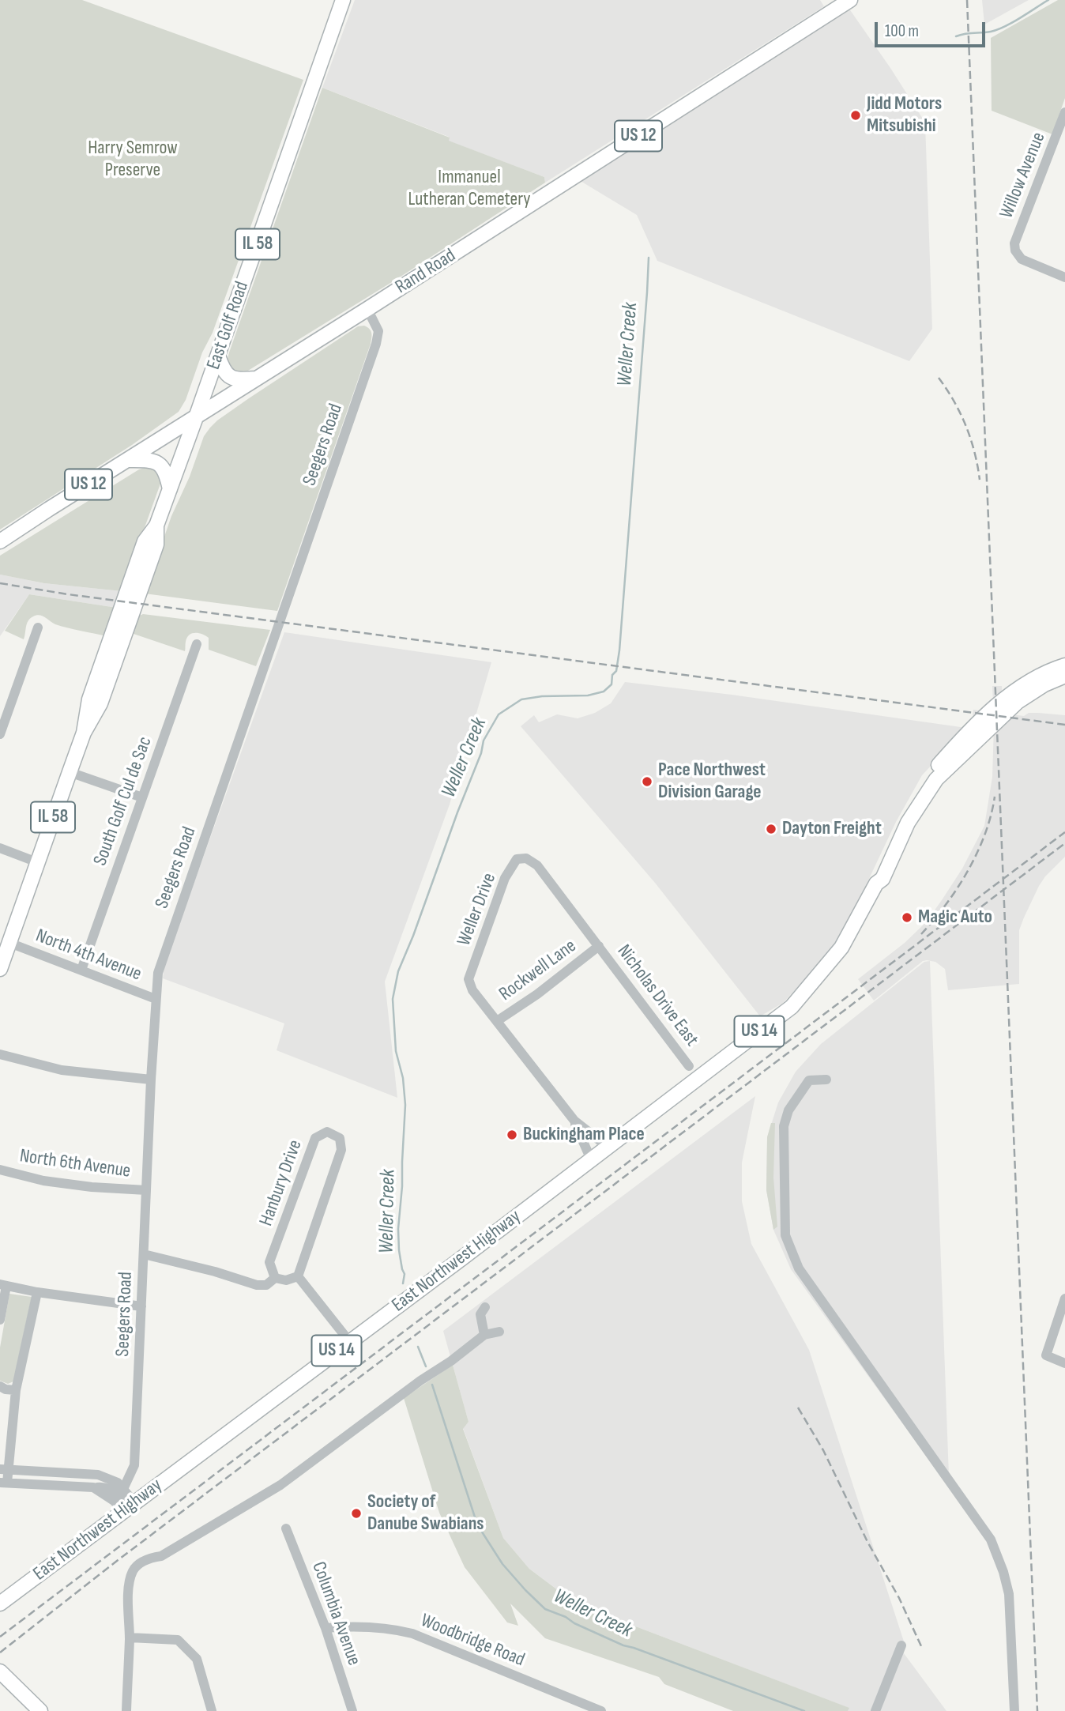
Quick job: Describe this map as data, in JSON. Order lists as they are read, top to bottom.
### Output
{
  "streets": {
    "main road": [
      "US 12",
      "IL 58",
      "Rand Road",
      "East Golf Road",
      "US 14",
      "East Northwest Highway"
    ],
    "street": [
      "Willow Avenue",
      "Seegers Road",
      "South Golf Cul de Sac",
      "Weller Drive",
      "North 4th Avenue",
      "Rockwell Lane",
      "Nicholas Drive East",
      "North 6th Avenue",
      "Hanbury Drive",
      "Columbia Avenue",
      "Woodbridge Road"
    ]
  },
  "crossings": [
    ["Rand Road", "East Golf Road"],
    ["Rand Road", "Seegers Road"],
    ["East Golf Road", "North 4th Avenue"],
    ["Seegers Road", "North 4th Avenue"],
    ["Seegers Road", "North 6th Avenue"],
    ["South Golf Cul de Sac", "North 4th Avenue"],
    ["Weller Drive", "Rockwell Lane"],
    ["Weller Drive", "Nicholas Drive East"],
    ["Rockwell Lane", "Nicholas Drive East"],
    ["Columbia Avenue", "Woodbridge Road"]
  ],
  "water": ["Weller Creek"],
  "parks": ["Harry Semrow Preserve", "Immanuel Lutheran Cemetery"],
  "places": [
    "Jidd Motors Mitsubishi",
    "Pace Northwest Division Garage",
    "Dayton Freight",
    "Magic Auto",
    "Buckingham Place",
    "Society of Danube Swabians"
  ],
  "scale_bar": "100 m"
}
